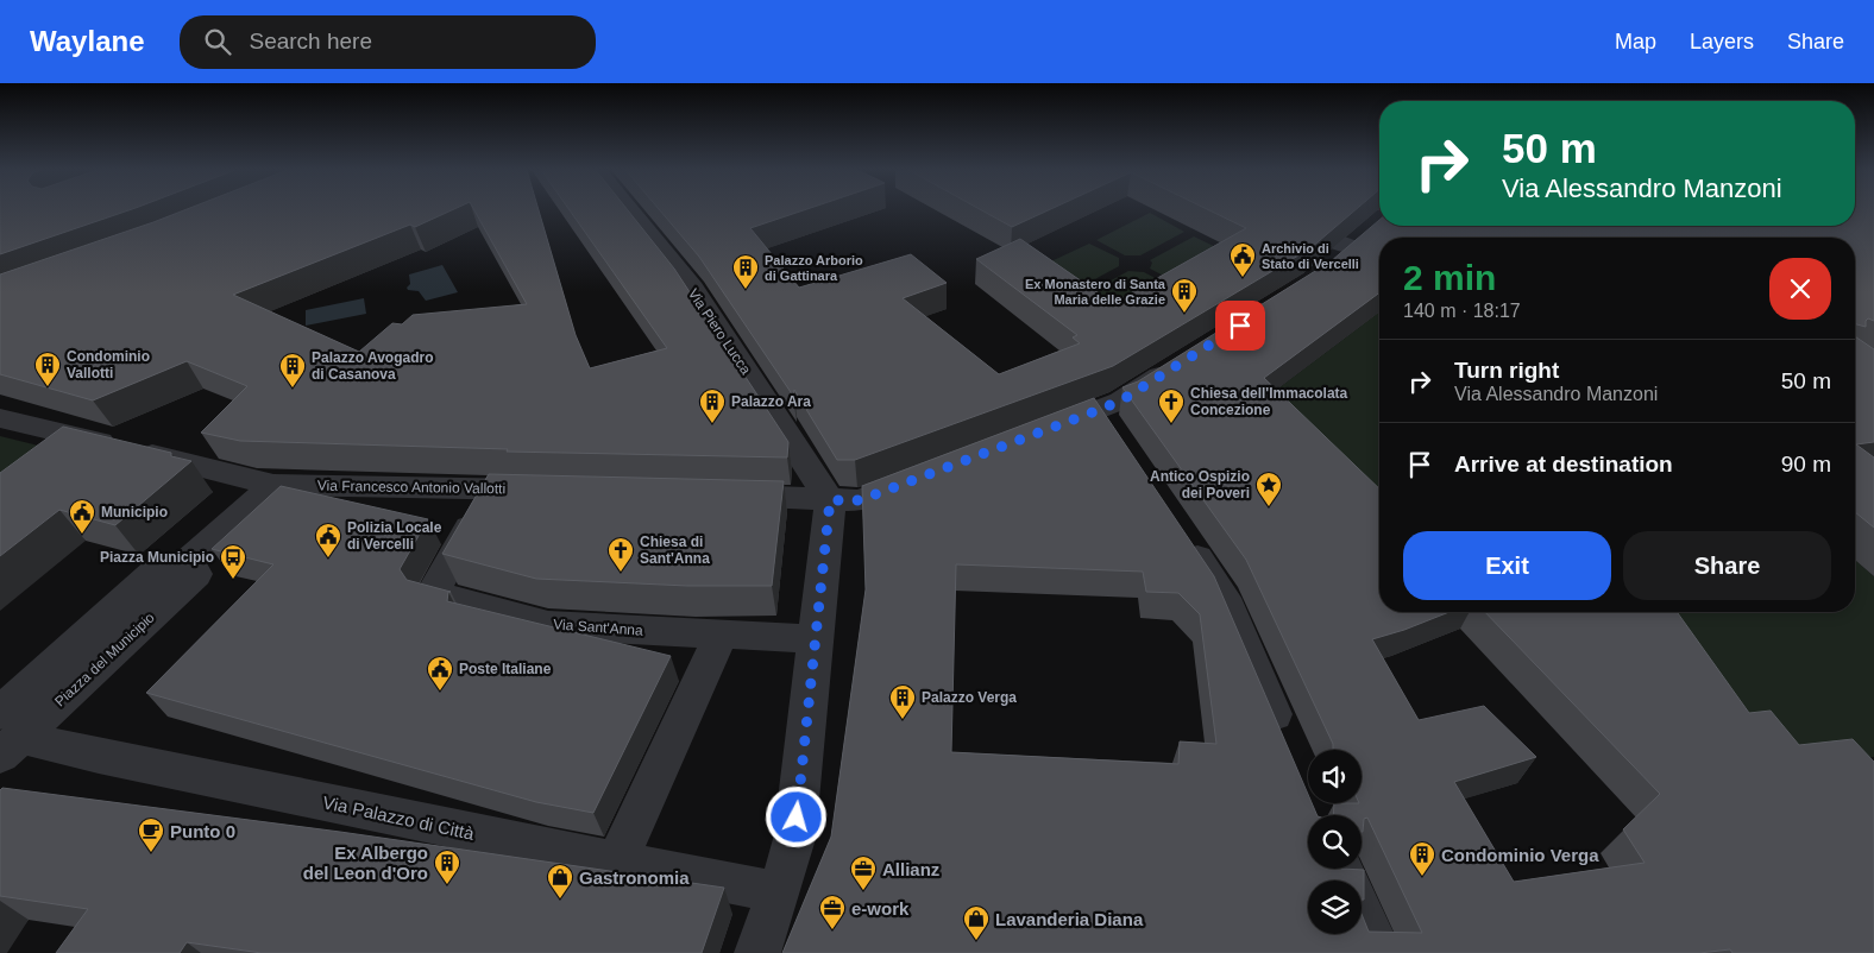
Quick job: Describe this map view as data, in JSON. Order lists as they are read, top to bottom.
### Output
{
  "streets": {
    "street": [
      "Via Piero Lucca",
      "Via Francesco Antonio Vallotti",
      "Via Sant'Anna",
      "Piazza del Municipio",
      "Via Palazzo di Città"
    ]
  },
  "crossings": [
    ["Via Francesco Antonio Vallotti", "Via Sant'Anna"],
    ["Via Francesco Antonio Vallotti", "Piazza del Municipio"],
    ["Piazza del Municipio", "Via Palazzo di Città"]
  ],
  "places": {
    "public building": [
      "Archivio di Stato di Vercelli",
      "Municipio",
      "Polizia Locale di Vercelli",
      "Poste Italiane"
    ],
    "building": [
      "Palazzo Arborio di Gattinara",
      "Ex Monastero di Santa Maria delle Grazie",
      "Condominio Vallotti",
      "Palazzo Avogadro di Casanova",
      "Palazzo Ara",
      "Palazzo Verga",
      "Condominio Verga",
      "Ex Albergo del Leon d'Oro"
    ],
    "church": ["Chiesa dell'Immacolata Concezione", "Chiesa di Sant'Anna"],
    "place": ["Antico Ospizio dei Poveri"],
    "bus stop": ["Piazza Municipio"],
    "cafe": ["Punto 0"],
    "office": ["Allianz", "e-work"],
    "shop": ["Gastronomia", "Lavanderia Diana"]
  },
  "page": {
    "header": "Waylane",
    "search": "Search here",
    "nav": ["Map", "Layers", "Share"],
    "turn": ["50 m", "Via Alessandro Manzoni"],
    "heading": ["2 min", "140 m · 18:17"],
    "list": [
      {
        "name": "Turn right",
        "note": "Via Alessandro Manzoni",
        "value": "50 m"
      },
      {
        "name": "Arrive at destination",
        "value": "90 m"
      }
    ],
    "buttons": ["Exit", "Share"]
  }
}
